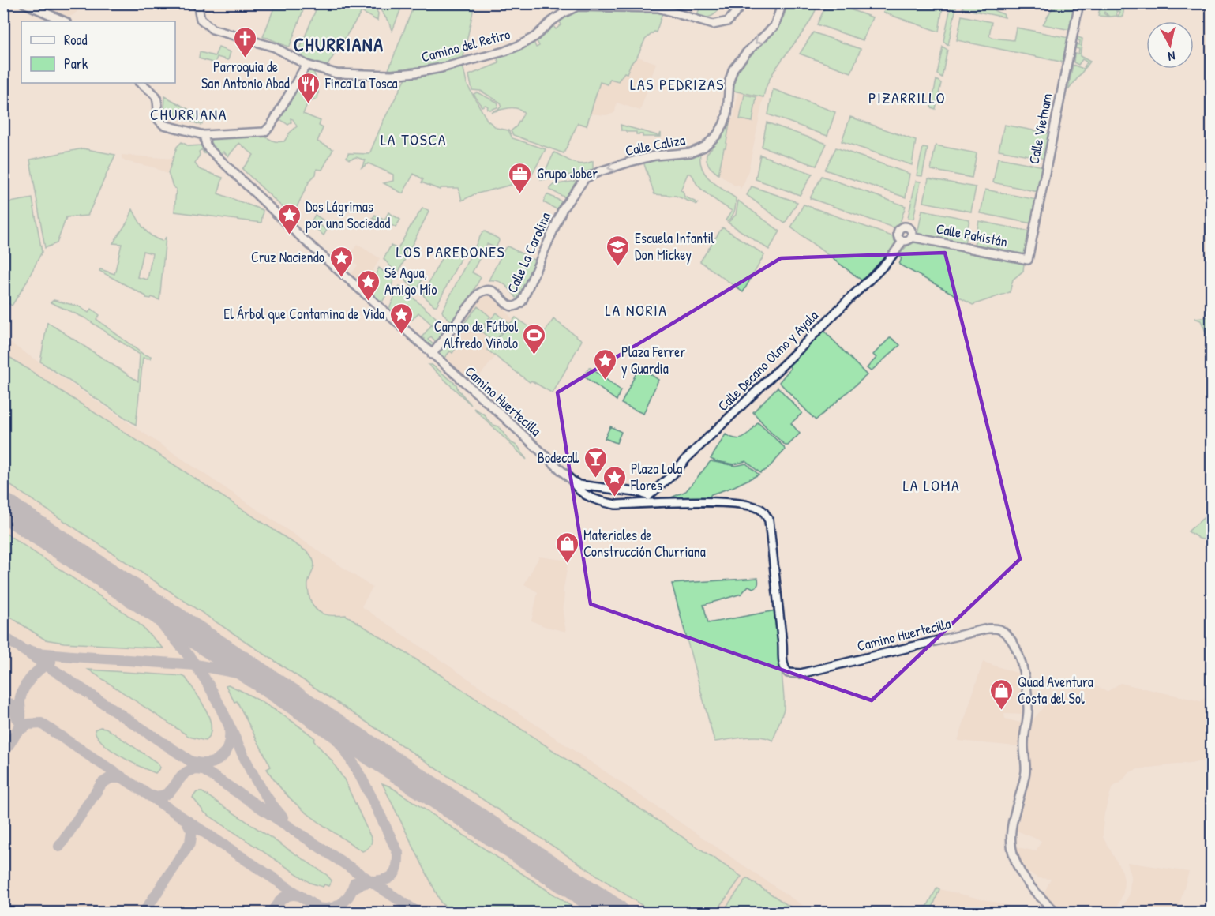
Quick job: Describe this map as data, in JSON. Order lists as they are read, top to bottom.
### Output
{
  "streets": {
    "street": [
      "Camino del Retiro",
      "Calle Vietnam",
      "Calle Caliza",
      "Calle Pakistán",
      "Calle La Carolina",
      "Calle Decano Olmo y Ayala",
      "Camino Huertecilla"
    ]
  },
  "crossings": [
    ["Calle Vietnam", "Calle Pakistán"],
    ["Calle Caliza", "Calle La Carolina"],
    ["Calle Pakistán", "Calle Decano Olmo y Ayala"],
    ["Calle La Carolina", "Camino Huertecilla"],
    ["Calle Decano Olmo y Ayala", "Camino Huertecilla"]
  ],
  "one_way": ["Calle Caliza"],
  "districts": [
    "CHURRIANA",
    "LAS PEDRIZAS",
    "PIZARRILLO",
    "CHURRIANA",
    "LA TOSCA",
    "LOS PAREDONES",
    "LA NORIA",
    "LA LOMA"
  ],
  "places": {
    "church": ["Parroquia de San Antonio Abad"],
    "restaurant": ["Finca La Tosca"],
    "office": ["Grupo Jober"],
    "place": [
      "Dos Lágrimas por una Sociedad",
      "Cruz Naciendo",
      "Sé Agua, Amigo Mío",
      "El Árbol que Contamina de Vida",
      "Plaza Ferrer y Guardia",
      "Plaza Lola Flores"
    ],
    "school or university": ["Escuela Infantil Don Mickey"],
    "sports": ["Campo de Fútbol Alfredo Viñolo"],
    "bar": ["Bodecall"],
    "shop": ["Materiales de Construcción Churriana", "Quad Aventura Costa del Sol"]
  },
  "legend": ["Road", "Park"],
  "north": "bottom"
}
